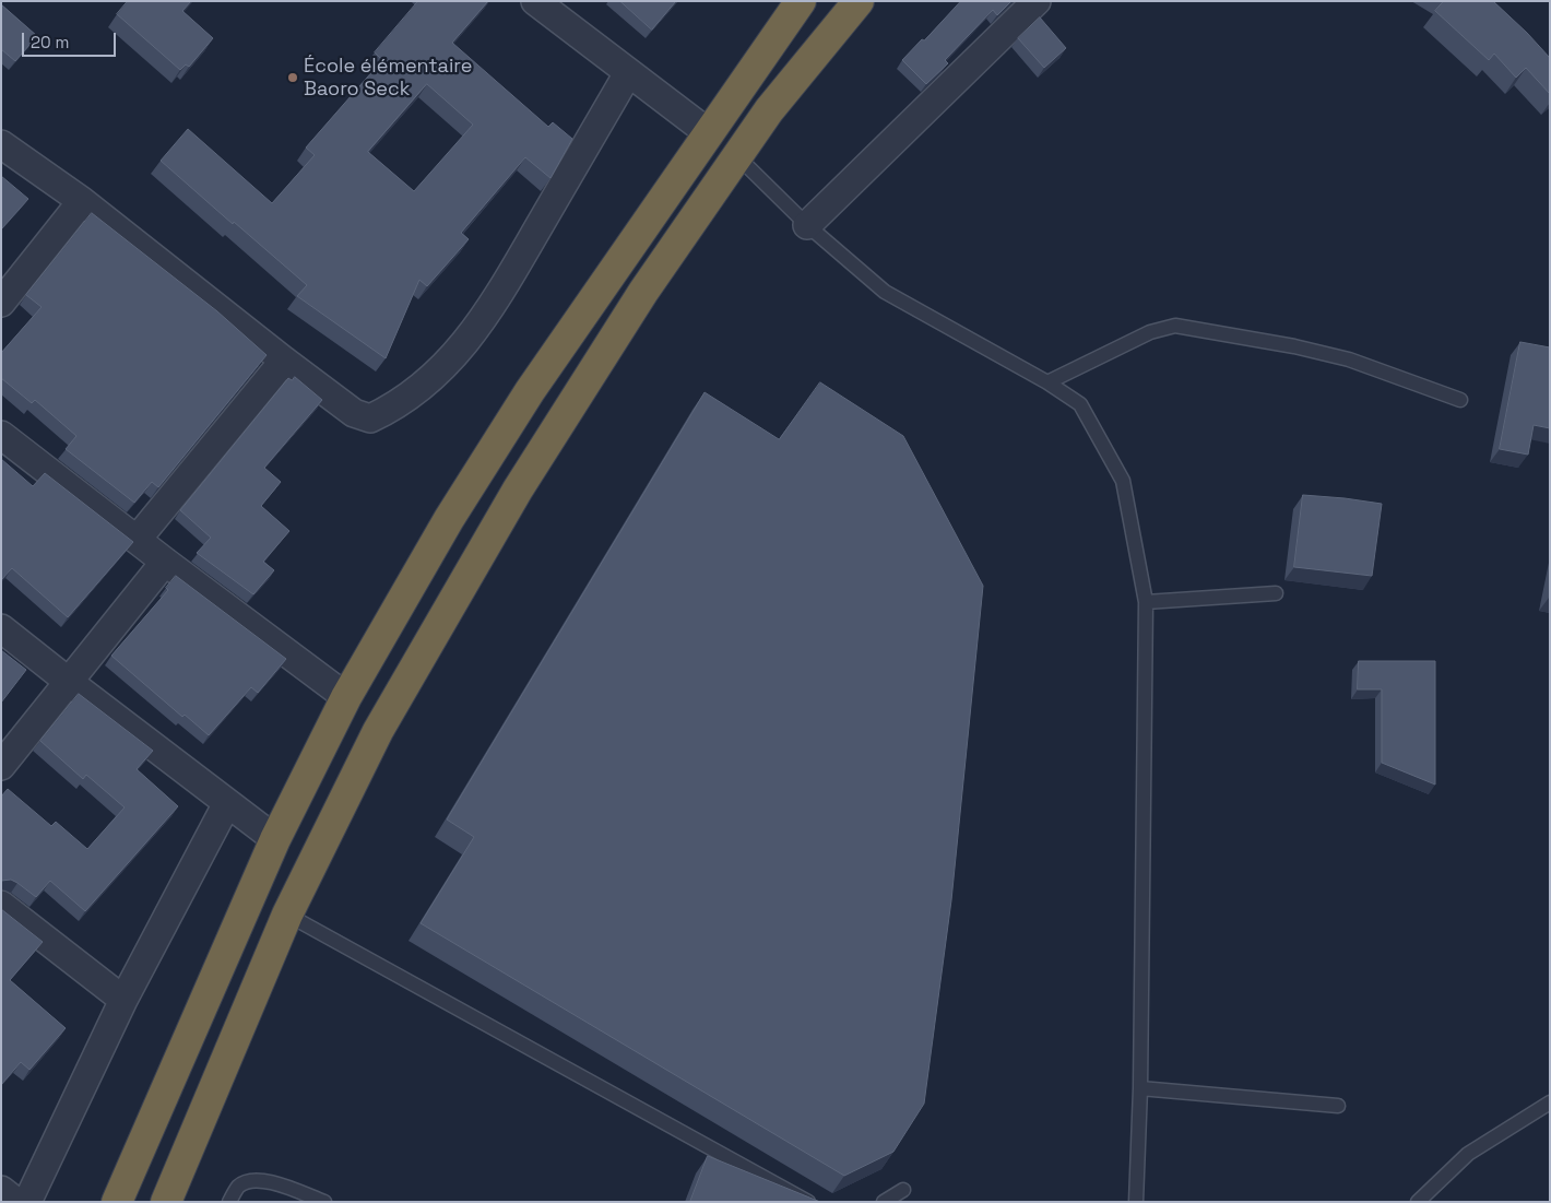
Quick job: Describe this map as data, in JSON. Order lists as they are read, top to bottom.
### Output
{
  "places": ["École élémentaire Baoro Seck"],
  "scale_bar": "20 m"
}
